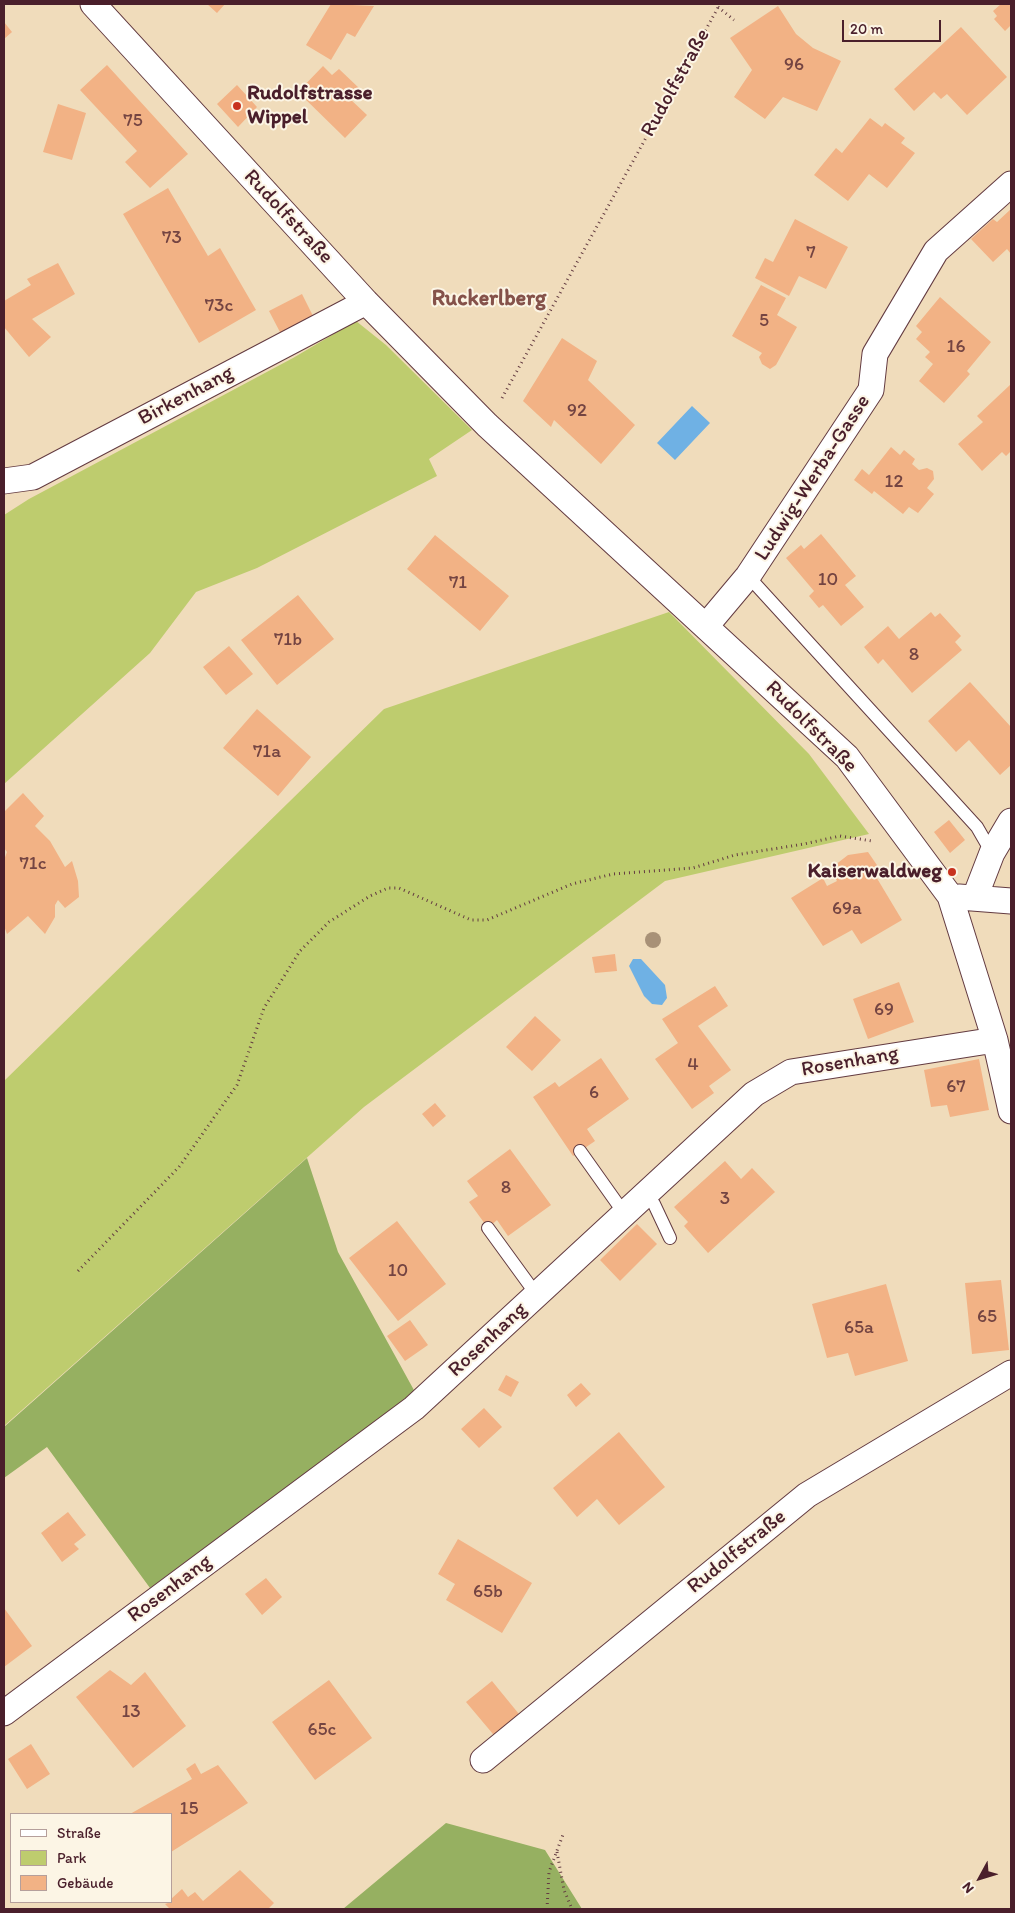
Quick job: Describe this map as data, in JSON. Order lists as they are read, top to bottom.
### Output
{
  "streets": {
    "street": [
      "Rudolfstraße",
      "Birkenhang",
      "Ludwig-Werba-Gasse",
      "Rosenhang"
    ]
  },
  "crossings": [
    ["Rudolfstraße", "Birkenhang"],
    ["Rudolfstraße", "Ludwig-Werba-Gasse"],
    ["Rudolfstraße", "Rosenhang"]
  ],
  "districts": ["Ruckerlberg"],
  "places": ["Rudolfstrasse Wippel", "Kaiserwaldweg"],
  "house_numbers": [
    "96",
    "75",
    "73",
    "7",
    "73c",
    "5",
    "16",
    "92",
    "12",
    "10",
    "71",
    "71b",
    "8",
    "71a",
    "71c",
    "69a",
    "69",
    "4",
    "67",
    "6",
    "8",
    "3",
    "10",
    "65",
    "65a",
    "65b",
    "13",
    "65c",
    "15"
  ],
  "legend": ["Straße", "Park", "Gebäude"],
  "scale_bar": "20 m",
  "north": "bottom left"
}
